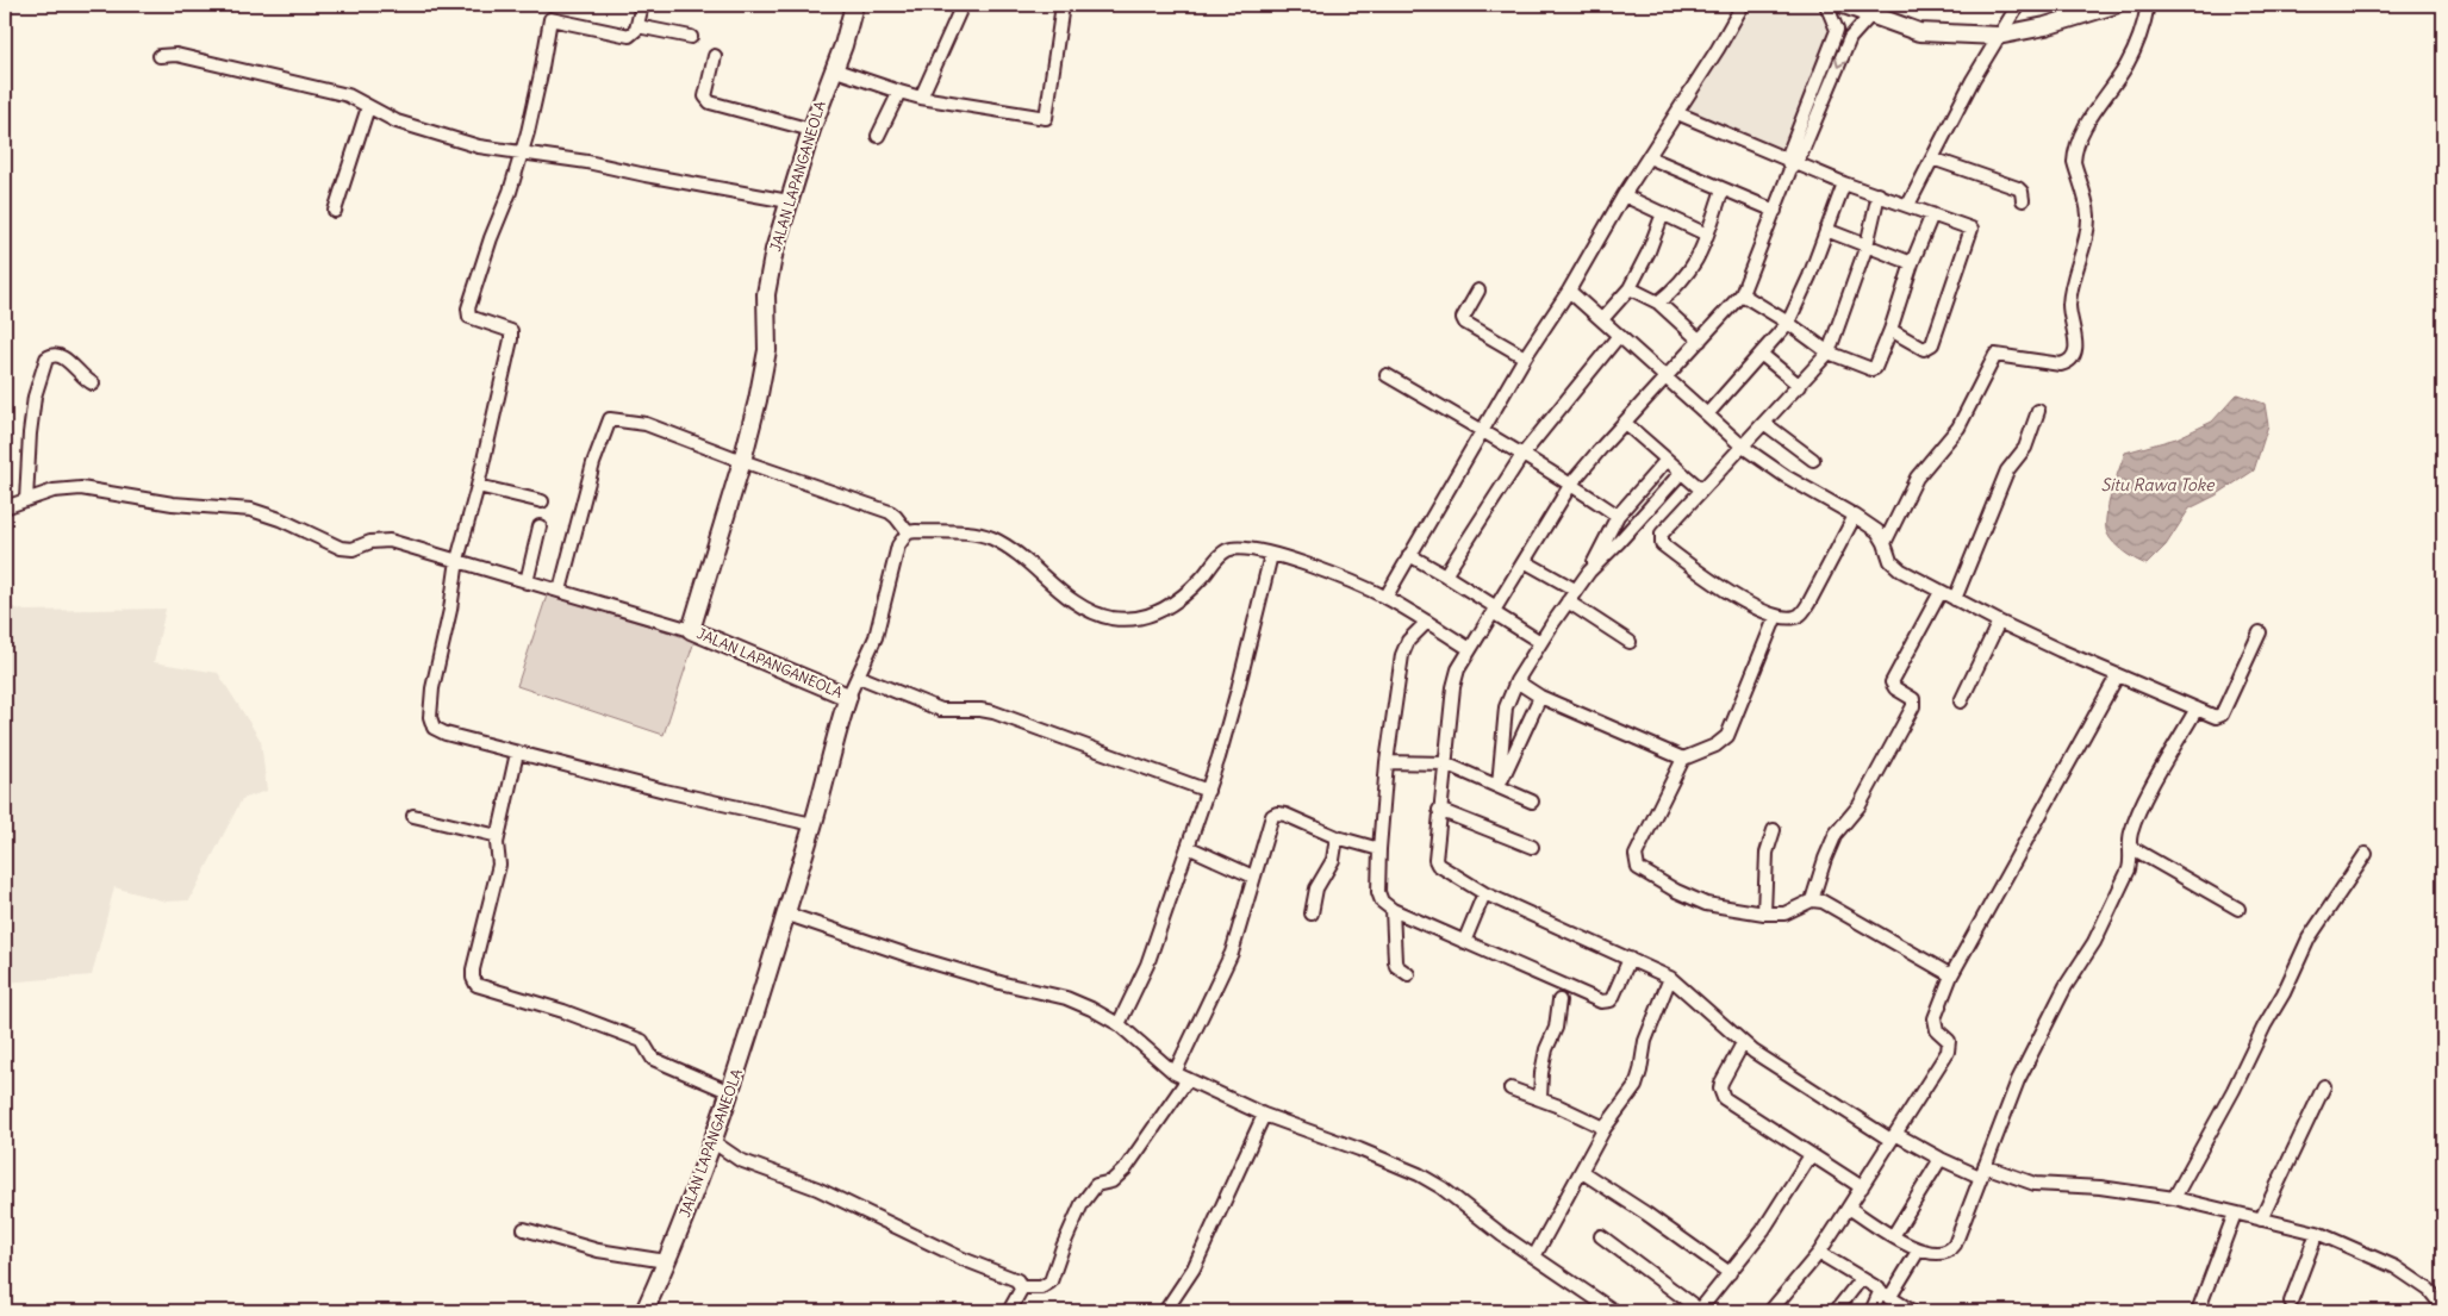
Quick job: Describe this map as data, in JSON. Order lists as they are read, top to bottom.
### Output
{
  "streets": {
    "street": ["JALAN LAPANGANEOLA"]
  },
  "water": ["Situ Rawa Toke"]
}
